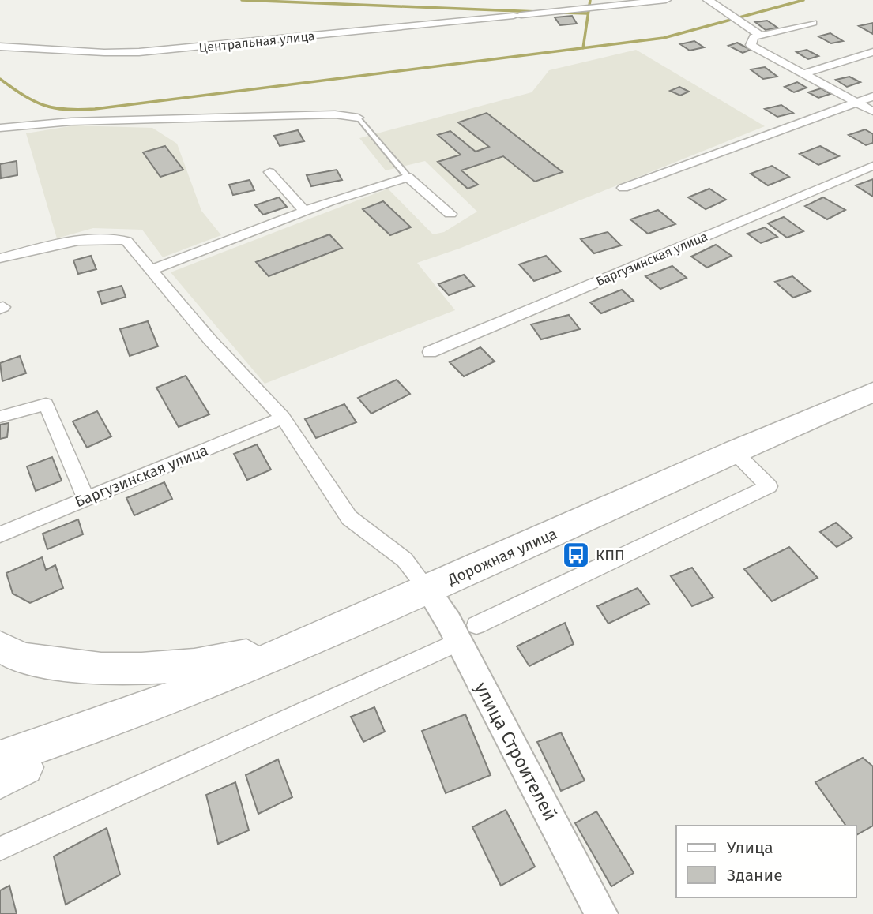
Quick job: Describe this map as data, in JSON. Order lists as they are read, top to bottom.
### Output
{
  "streets": {
    "main road": ["Дорожная улица"],
    "street": ["Центральная улица", "Баргузинская улица", "улица Строителей"]
  },
  "crossings": [
    ["Дорожная улица", "улица Строителей"]
  ],
  "places": {
    "bus stop": ["КПП"]
  },
  "legend": ["Улица", "Здание"]
}
